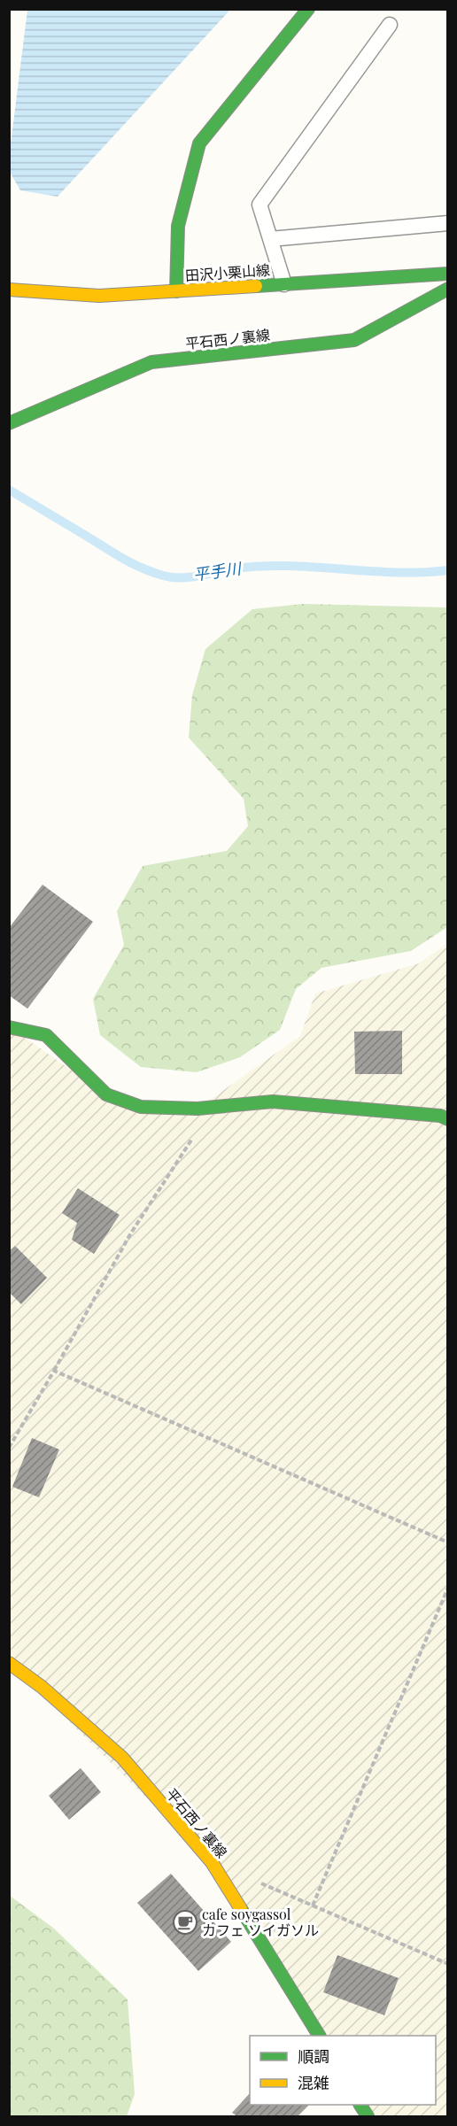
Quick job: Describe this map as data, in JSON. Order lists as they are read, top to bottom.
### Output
{
  "streets": {
    "main road": ["田沢小栗山線", "平石西ノ裏線"]
  },
  "water": ["平手川"],
  "places": {
    "cafe": ["cafe soygassol カフェ ソイガソル"]
  },
  "legend": ["順調", "混雑"]
}
